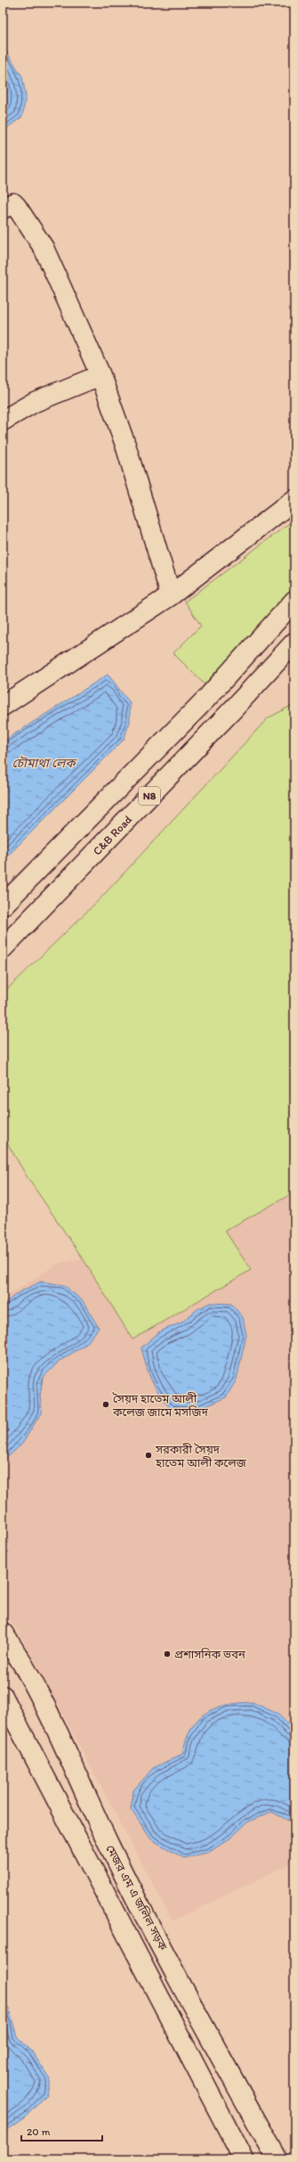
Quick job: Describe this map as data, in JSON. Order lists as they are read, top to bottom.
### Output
{
  "streets": {
    "main road": ["N8", "C&B Road", "মেজর এম এ জলিল সড়ক"]
  },
  "water": ["চৌমাথা লেক"],
  "places": ["সৈয়দ হাতেম আলী কলেজ জামে মসজিদ", "সরকারী সৈয়দ হাতেম আলী কলেজ", "প্রশাসনিক ভবন"],
  "scale_bar": "20 m"
}
